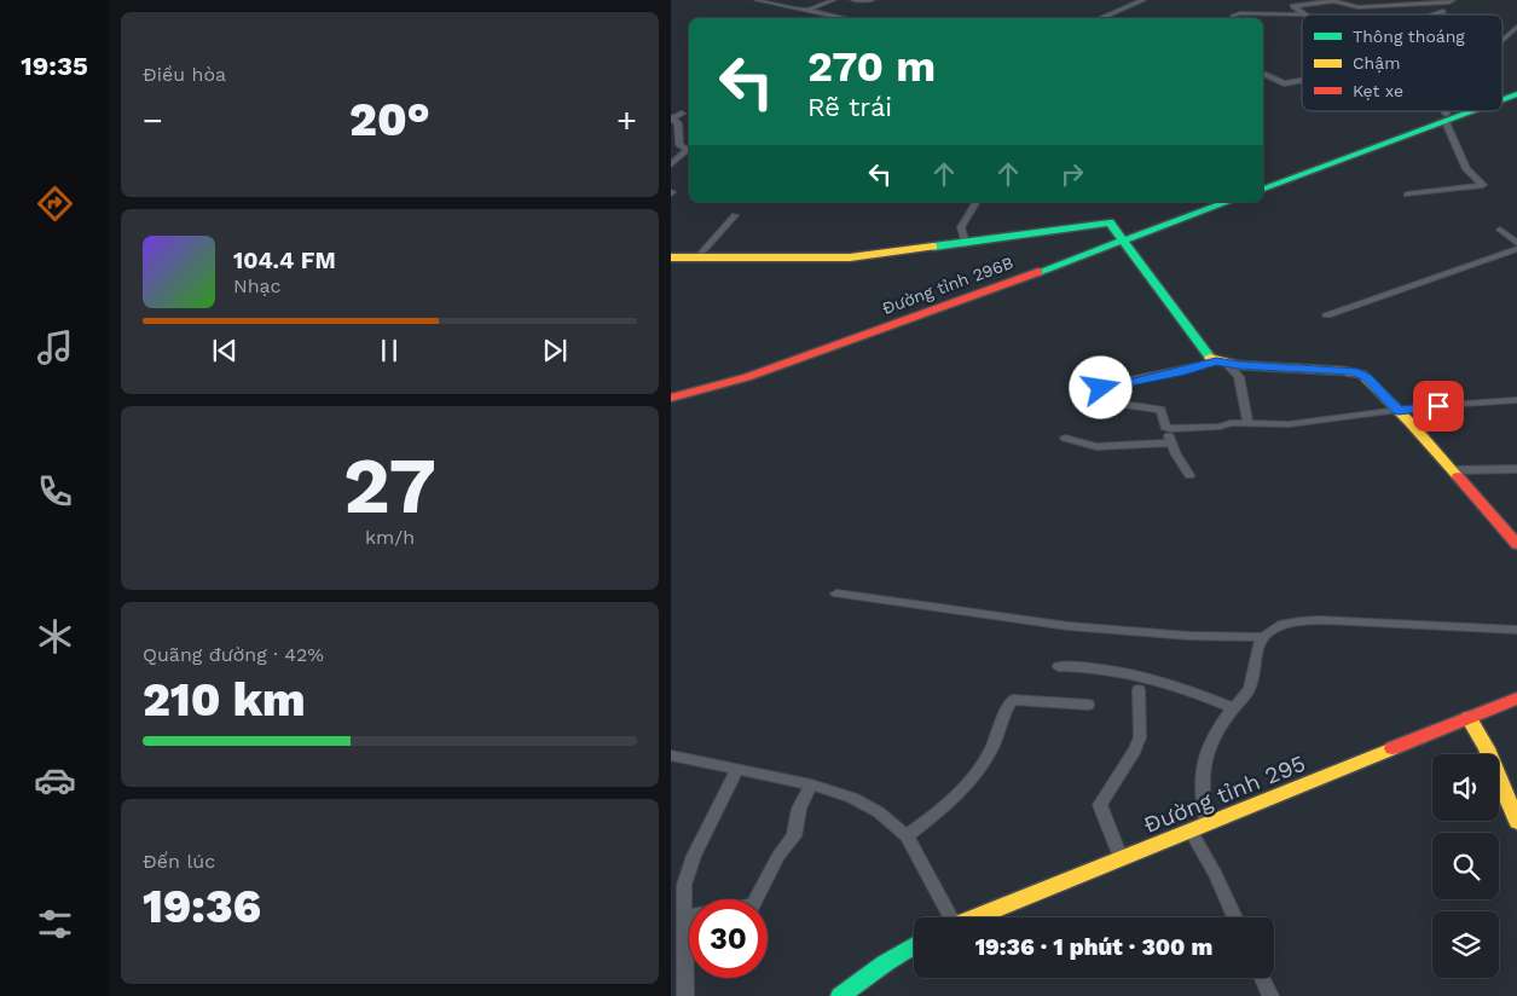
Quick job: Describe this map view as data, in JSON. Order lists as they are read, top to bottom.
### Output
{
  "streets": {
    "main road": ["Đường tỉnh 296B", "Đường tỉnh 295"]
  },
  "legend": ["Thông thoáng", "Chậm", "Kẹt xe"],
  "page": {
    "tabs": "19:35",
    "tile": [
      "Điều hòa",
      ["27", "km/h"],
      ["Quãng đường · 42%", "210 km"],
      ["Đến lúc", "19:36"]
    ],
    "turn": ["270 m", "Rẽ trái"],
    "heat": ["−", "20°", "+"],
    "song": ["104.4 FM", "Nhạc"],
    "limit": "30",
    "trip": "19:36 · 1 phút · 300 m"
  }
}
